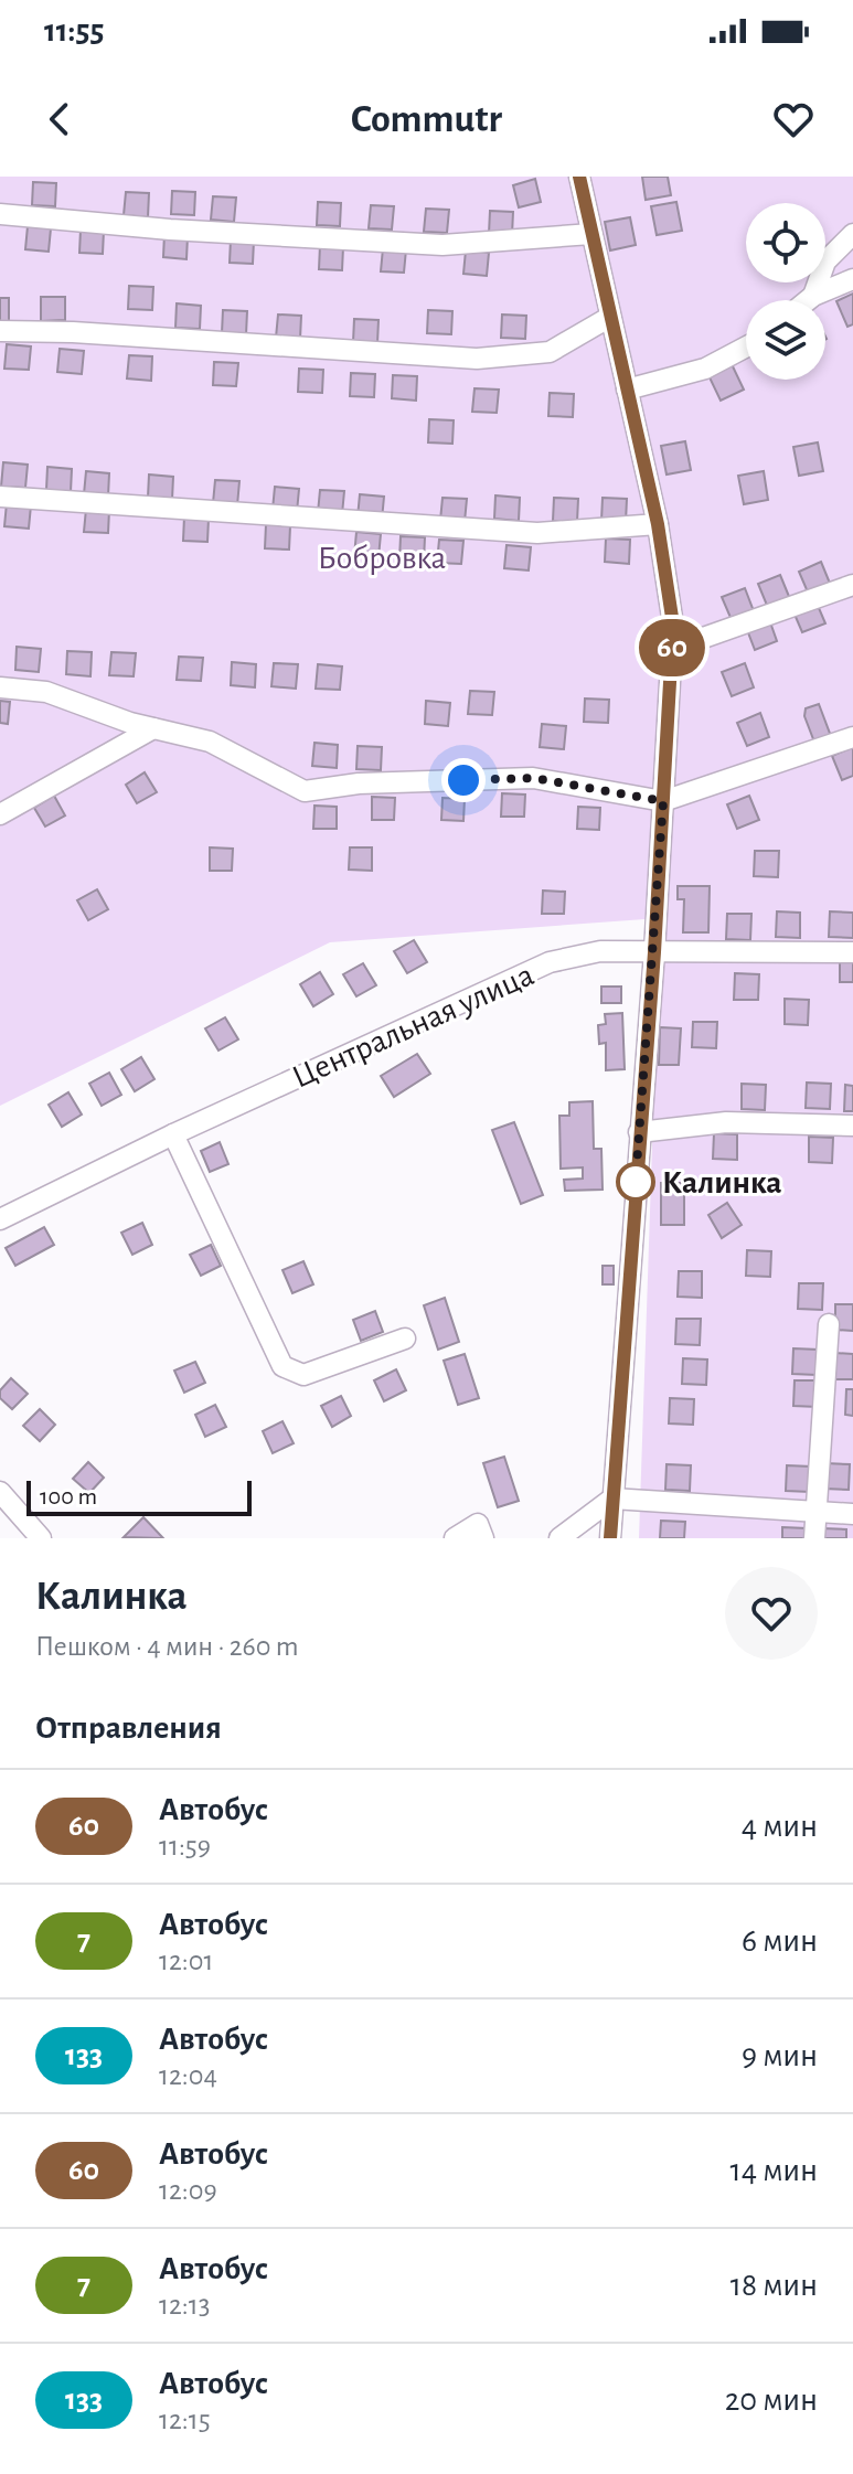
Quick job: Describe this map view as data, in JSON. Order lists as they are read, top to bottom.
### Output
{
  "streets": {
    "street": ["Центральная улица"]
  },
  "parks": ["Бобровка"],
  "places": ["Калинка"],
  "lines": ["bus line 60"],
  "scale_bar": "100 m",
  "page": {
    "status": "11:55",
    "header": "Commutr",
    "on_map": "60",
    "scale": "100 m",
    "heading": [
      ["Калинка", "Пешком · 4 мин · 260 m"],
      "Отправления"
    ],
    "list": [
      {
        "mark": "60",
        "name": "Автобус",
        "note": "11:59",
        "value": "4 мин"
      },
      {
        "mark": "7",
        "name": "Автобус",
        "note": "12:01",
        "value": "6 мин"
      },
      {
        "mark": "133",
        "name": "Автобус",
        "note": "12:04",
        "value": "9 мин"
      },
      {
        "mark": "60",
        "name": "Автобус",
        "note": "12:09",
        "value": "14 мин"
      },
      {
        "mark": "7",
        "name": "Автобус",
        "note": "12:13",
        "value": "18 мин"
      },
      {
        "mark": "133",
        "name": "Автобус",
        "note": "12:15",
        "value": "20 мин"
      }
    ]
  }
}
